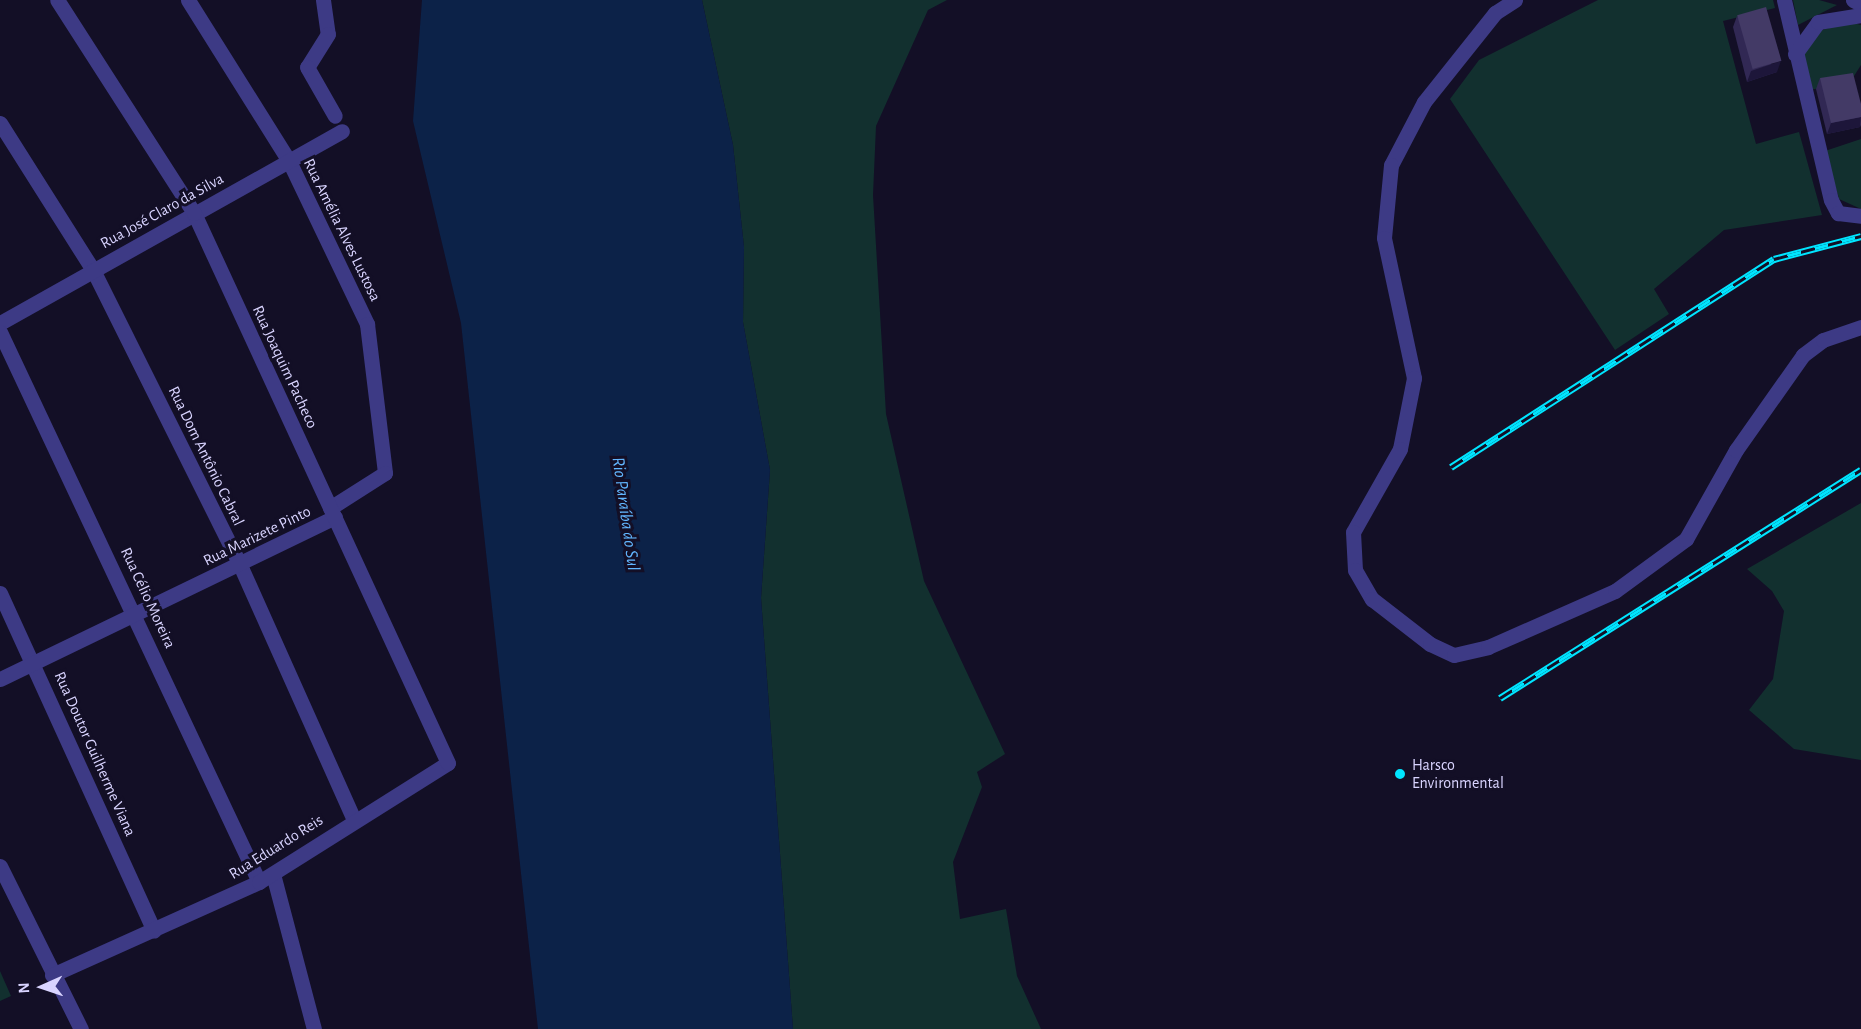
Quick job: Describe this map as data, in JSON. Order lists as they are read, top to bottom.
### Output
{
  "streets": {
    "street": [
      "Rua José Claro da Silva",
      "Rua Amélia Alves Lustosa",
      "Rua Joaquim Pacheco",
      "Rua Dom Antônio Cabral",
      "Rua Marizete Pinto",
      "Rua Célio Moreira",
      "Rua Doutor Guilherme Viana",
      "Rua Eduardo Reis"
    ]
  },
  "crossings": [
    ["Rua José Claro da Silva", "Rua Amélia Alves Lustosa"],
    ["Rua José Claro da Silva", "Rua Joaquim Pacheco"],
    ["Rua José Claro da Silva", "Rua Dom Antônio Cabral"],
    ["Rua Amélia Alves Lustosa", "Rua Joaquim Pacheco"],
    ["Rua Amélia Alves Lustosa", "Rua Marizete Pinto"],
    ["Rua Joaquim Pacheco", "Rua Marizete Pinto"],
    ["Rua Joaquim Pacheco", "Rua Eduardo Reis"],
    ["Rua Dom Antônio Cabral", "Rua Marizete Pinto"],
    ["Rua Dom Antônio Cabral", "Rua Eduardo Reis"],
    ["Rua Marizete Pinto", "Rua Célio Moreira"],
    ["Rua Marizete Pinto", "Rua Doutor Guilherme Viana"],
    ["Rua Célio Moreira", "Rua Eduardo Reis"],
    ["Rua Doutor Guilherme Viana", "Rua Eduardo Reis"]
  ],
  "water": ["Rio Paraíba do Sul"],
  "places": ["Harsco Environmental"],
  "north": "left"
}
